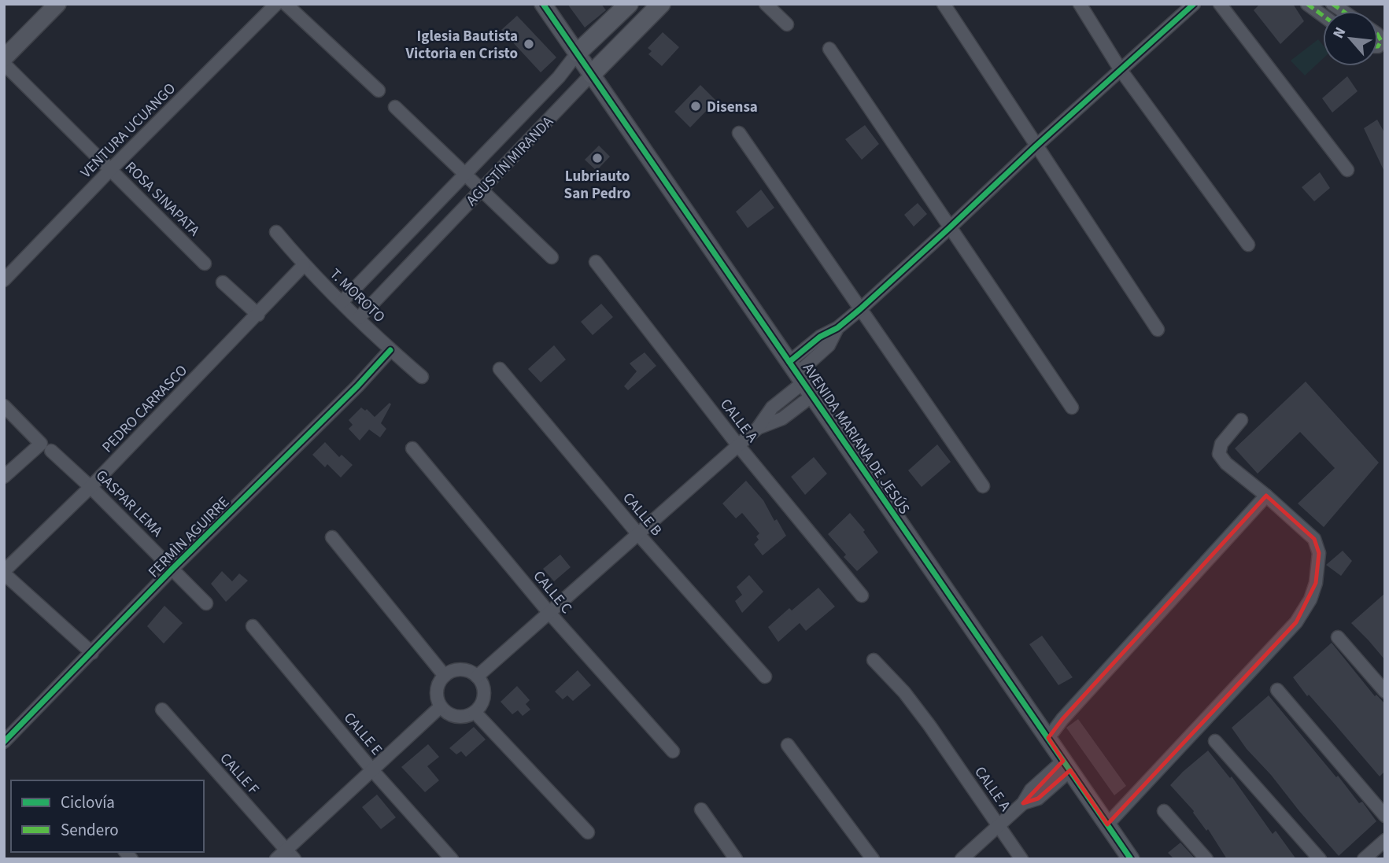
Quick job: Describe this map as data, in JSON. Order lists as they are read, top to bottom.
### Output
{
  "streets": {
    "main road": ["AGUSTÍN MIRANDA"],
    "street": [
      "VENTURA UCUANGO",
      "ROSA SINAPATA",
      "T. MOROTO",
      "PEDRO CARRASCO",
      "CALLE A",
      "AVENIDA MARIANA DE JESÚS",
      "GASPAR LEMA",
      "CALLE B",
      "FERMÌN AGUIRRE",
      "CALLE C",
      "CALLE E",
      "CALLE F"
    ]
  },
  "crossings": [
    ["VENTURA UCUANGO", "ROSA SINAPATA"],
    ["AGUSTÍN MIRANDA", "T. MOROTO"],
    ["AGUSTÍN MIRANDA", "AVENIDA MARIANA DE JESÚS"],
    ["T. MOROTO", "PEDRO CARRASCO"],
    ["T. MOROTO", "FERMÌN AGUIRRE"],
    ["PEDRO CARRASCO", "GASPAR LEMA"],
    ["GASPAR LEMA", "FERMÌN AGUIRRE"]
  ],
  "places": ["Iglesia Bautista Victoria en Cristo", "Disensa", "Lubriauto San Pedro"],
  "legend": ["Ciclovía", "Sendero"],
  "north": "top left"
}
